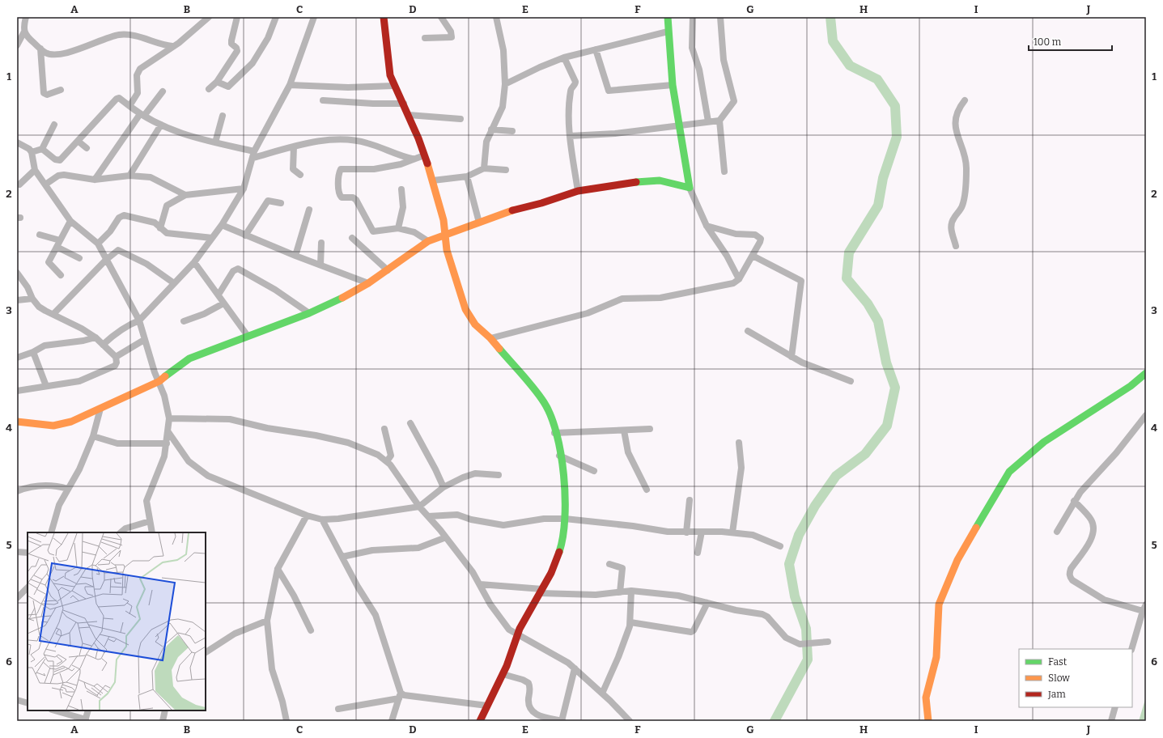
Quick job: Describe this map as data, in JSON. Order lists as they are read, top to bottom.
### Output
{
  "legend": ["Fast", "Slow", "Jam"],
  "scale_bar": "100 m",
  "grid": {
    "columns": [
      "A",
      "B",
      "C",
      "D",
      "E",
      "F",
      "G",
      "H",
      "I",
      "J"
    ],
    "rows": [
      "1",
      "2",
      "3",
      "4",
      "5",
      "6"
    ]
  }
}
